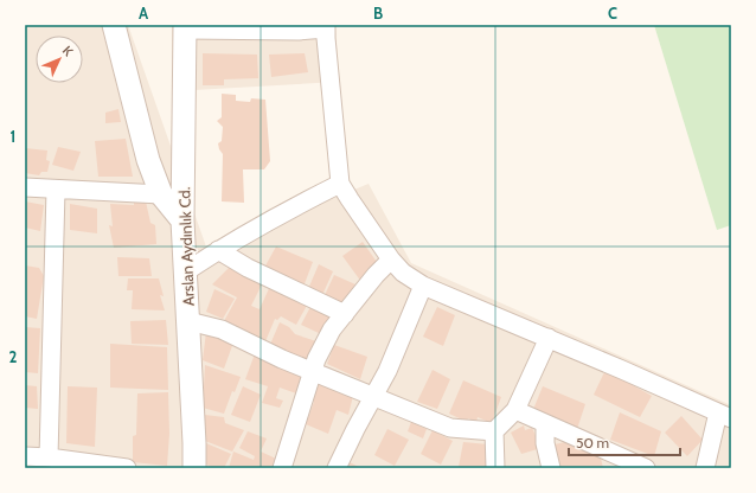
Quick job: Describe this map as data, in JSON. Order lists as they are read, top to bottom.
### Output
{
  "streets": {
    "street": ["Arslan Aydınlık Cd."]
  },
  "scale_bar": "50 m",
  "north": "top right",
  "grid": {
    "columns": ["A", "B", "C"],
    "rows": ["1", "2"]
  }
}
